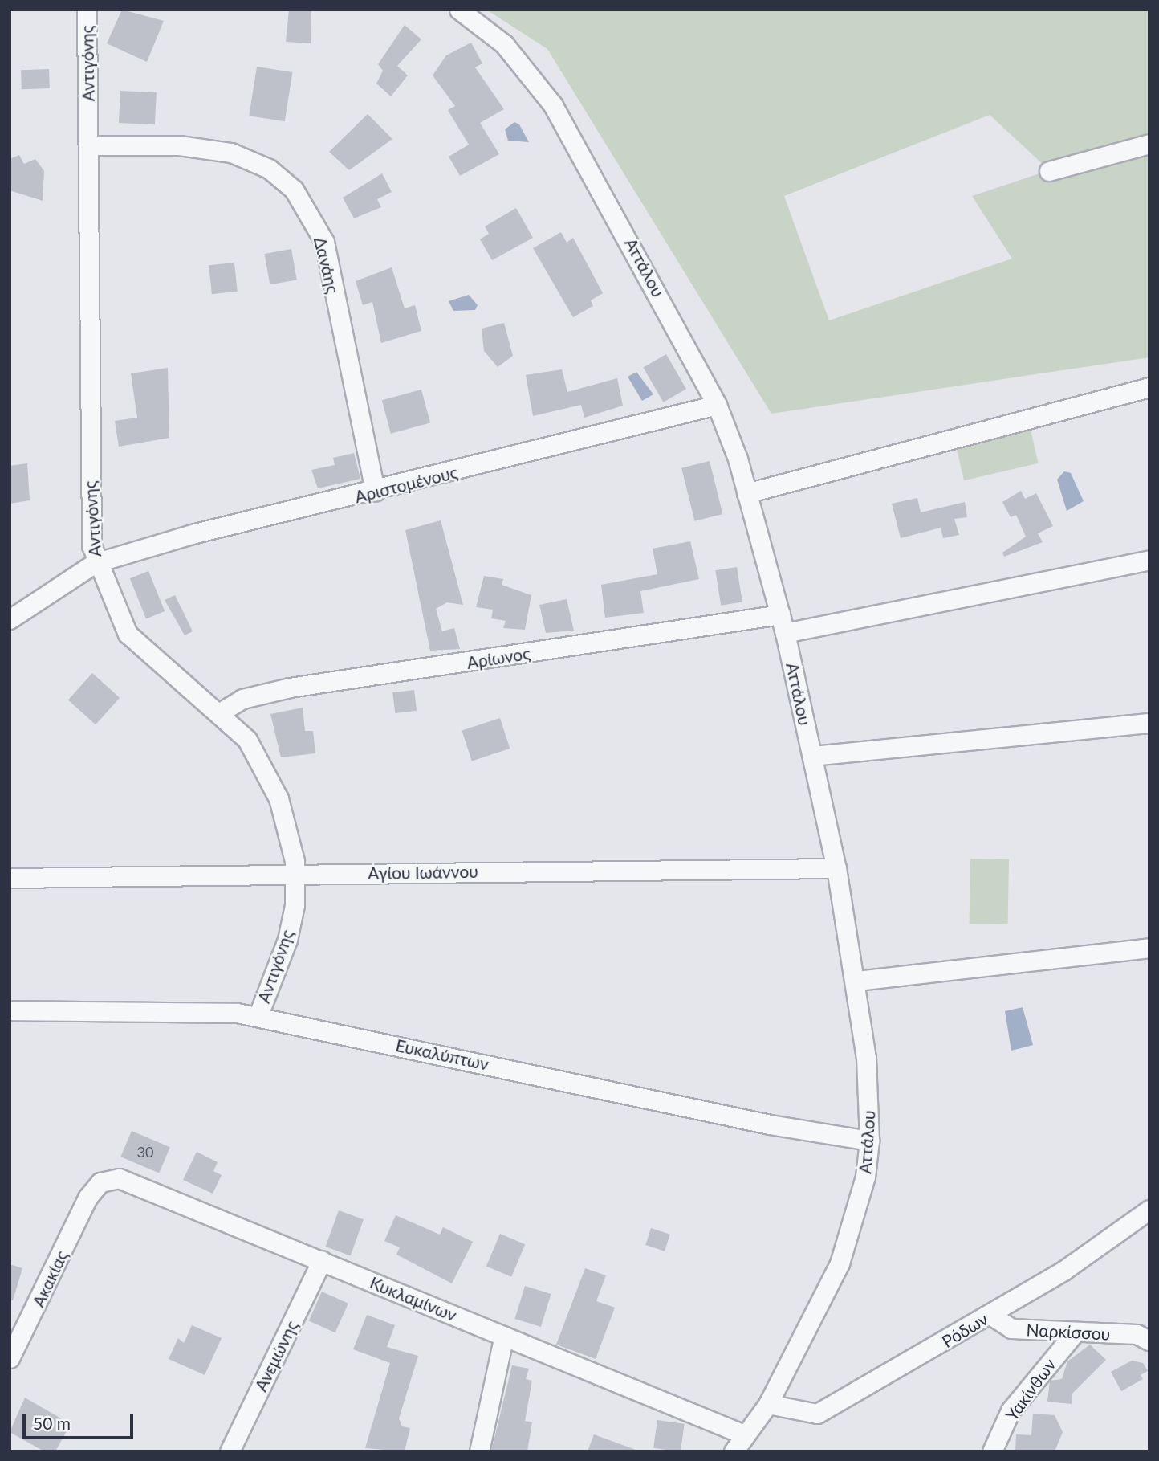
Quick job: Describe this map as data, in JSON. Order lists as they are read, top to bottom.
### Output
{
  "streets": {
    "street": [
      "Αντιγόνης",
      "Δανάης",
      "Αττάλου",
      "Αριστομένους",
      "Αρίωνος",
      "Αγίου Ιωάννου",
      "Ευκαλύπτων",
      "Ακακίας",
      "Κυκλαμίνων",
      "Ρόδων",
      "Ναρκίσσου",
      "Ανεμώνης",
      "Υακίνθων"
    ]
  },
  "crossings": [
    ["Αντιγόνης", "Δανάης"],
    ["Αντιγόνης", "Αριστομένους"],
    ["Αντιγόνης", "Αρίωνος"],
    ["Αντιγόνης", "Αγίου Ιωάννου"],
    ["Αντιγόνης", "Ευκαλύπτων"],
    ["Δανάης", "Αριστομένους"],
    ["Αττάλου", "Αριστομένους"],
    ["Αττάλου", "Αρίωνος"],
    ["Αττάλου", "Αγίου Ιωάννου"],
    ["Αττάλου", "Ευκαλύπτων"],
    ["Αττάλου", "Κυκλαμίνων"],
    ["Αττάλου", "Ρόδων"],
    ["Ακακίας", "Κυκλαμίνων"],
    ["Κυκλαμίνων", "Ανεμώνης"],
    ["Ρόδων", "Ναρκίσσου"],
    ["Ναρκίσσου", "Υακίνθων"]
  ],
  "house_numbers": ["30"],
  "scale_bar": "50 m"
}
